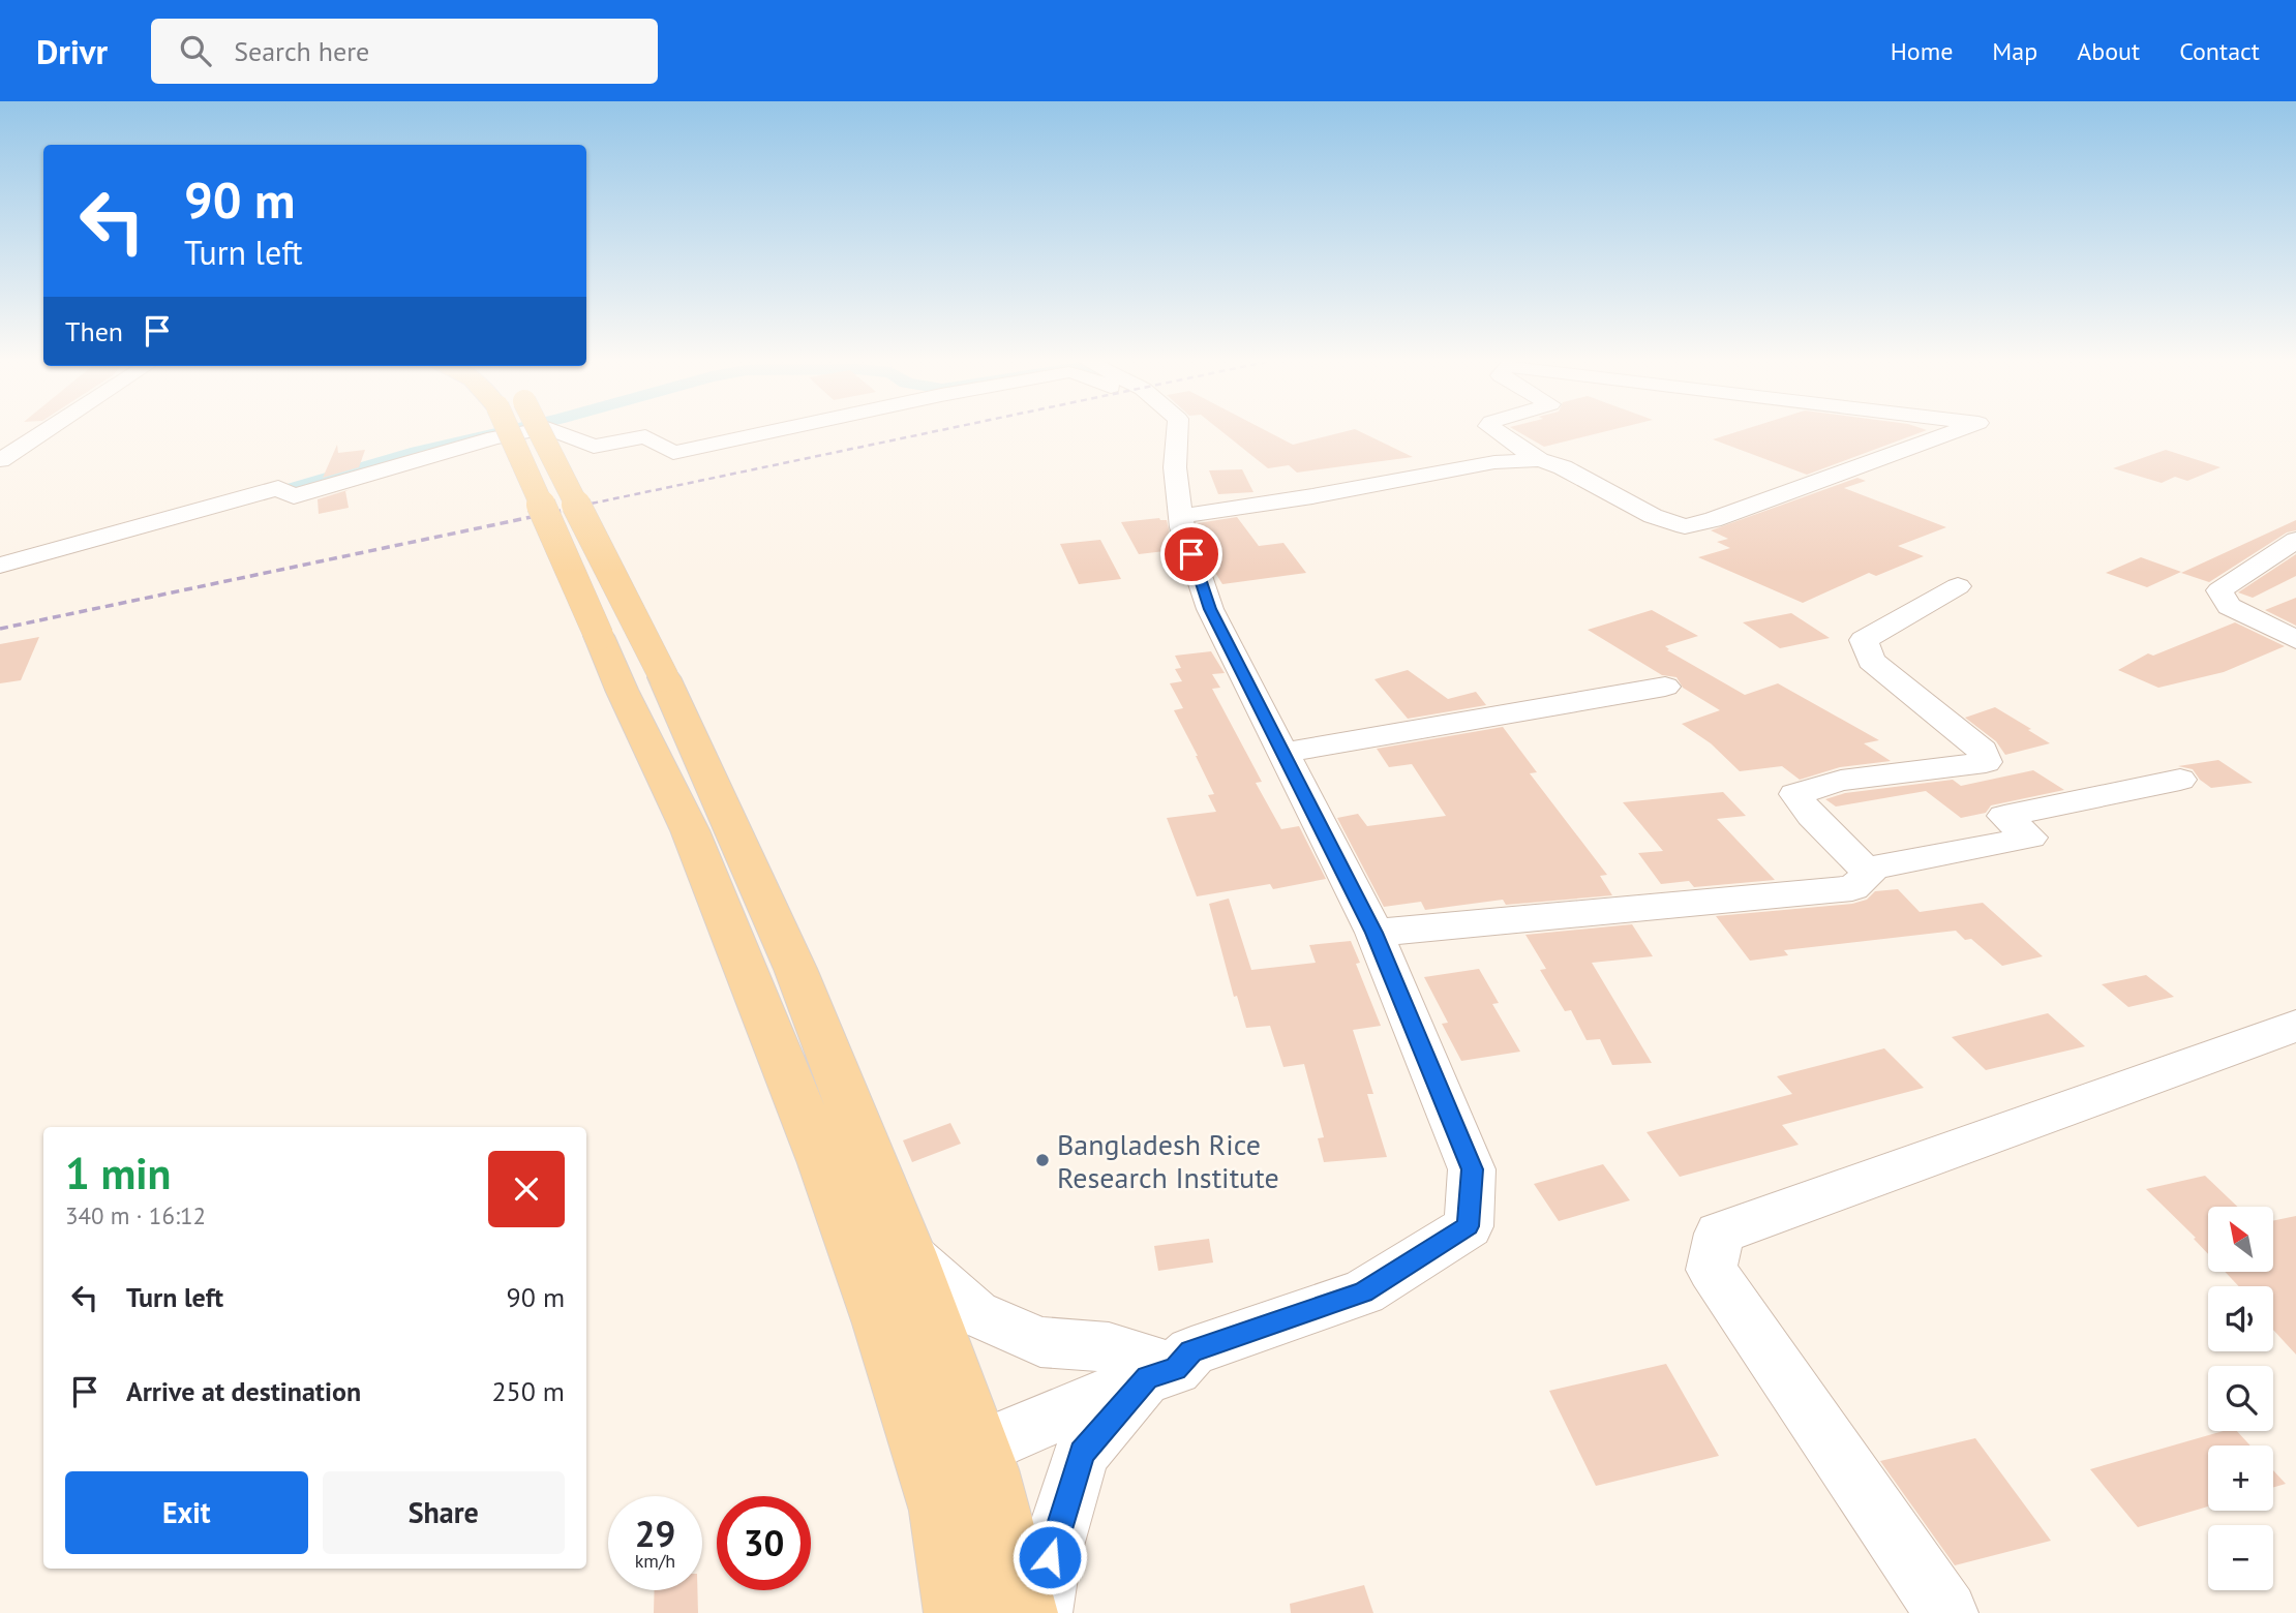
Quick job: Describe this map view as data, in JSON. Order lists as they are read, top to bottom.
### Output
{
  "places": ["Bangladesh Rice Research Institute"],
  "north": "top left",
  "page": {
    "header": "Drivr",
    "search": "Search here",
    "nav": [
      "Home",
      "Map",
      "About",
      "Contact"
    ],
    "turn": ["90 m", "Turn left"],
    "then": "Then",
    "heading": ["1 min", "340 m · 16:12"],
    "map_buttons": ["+", "−"],
    "list": [
      {
        "name": "Turn left",
        "value": "90 m"
      },
      {
        "name": "Arrive at destination",
        "value": "250 m"
      }
    ],
    "buttons": ["Exit", "Share"],
    "speed": "29 km/h",
    "limit": "30"
  }
}
